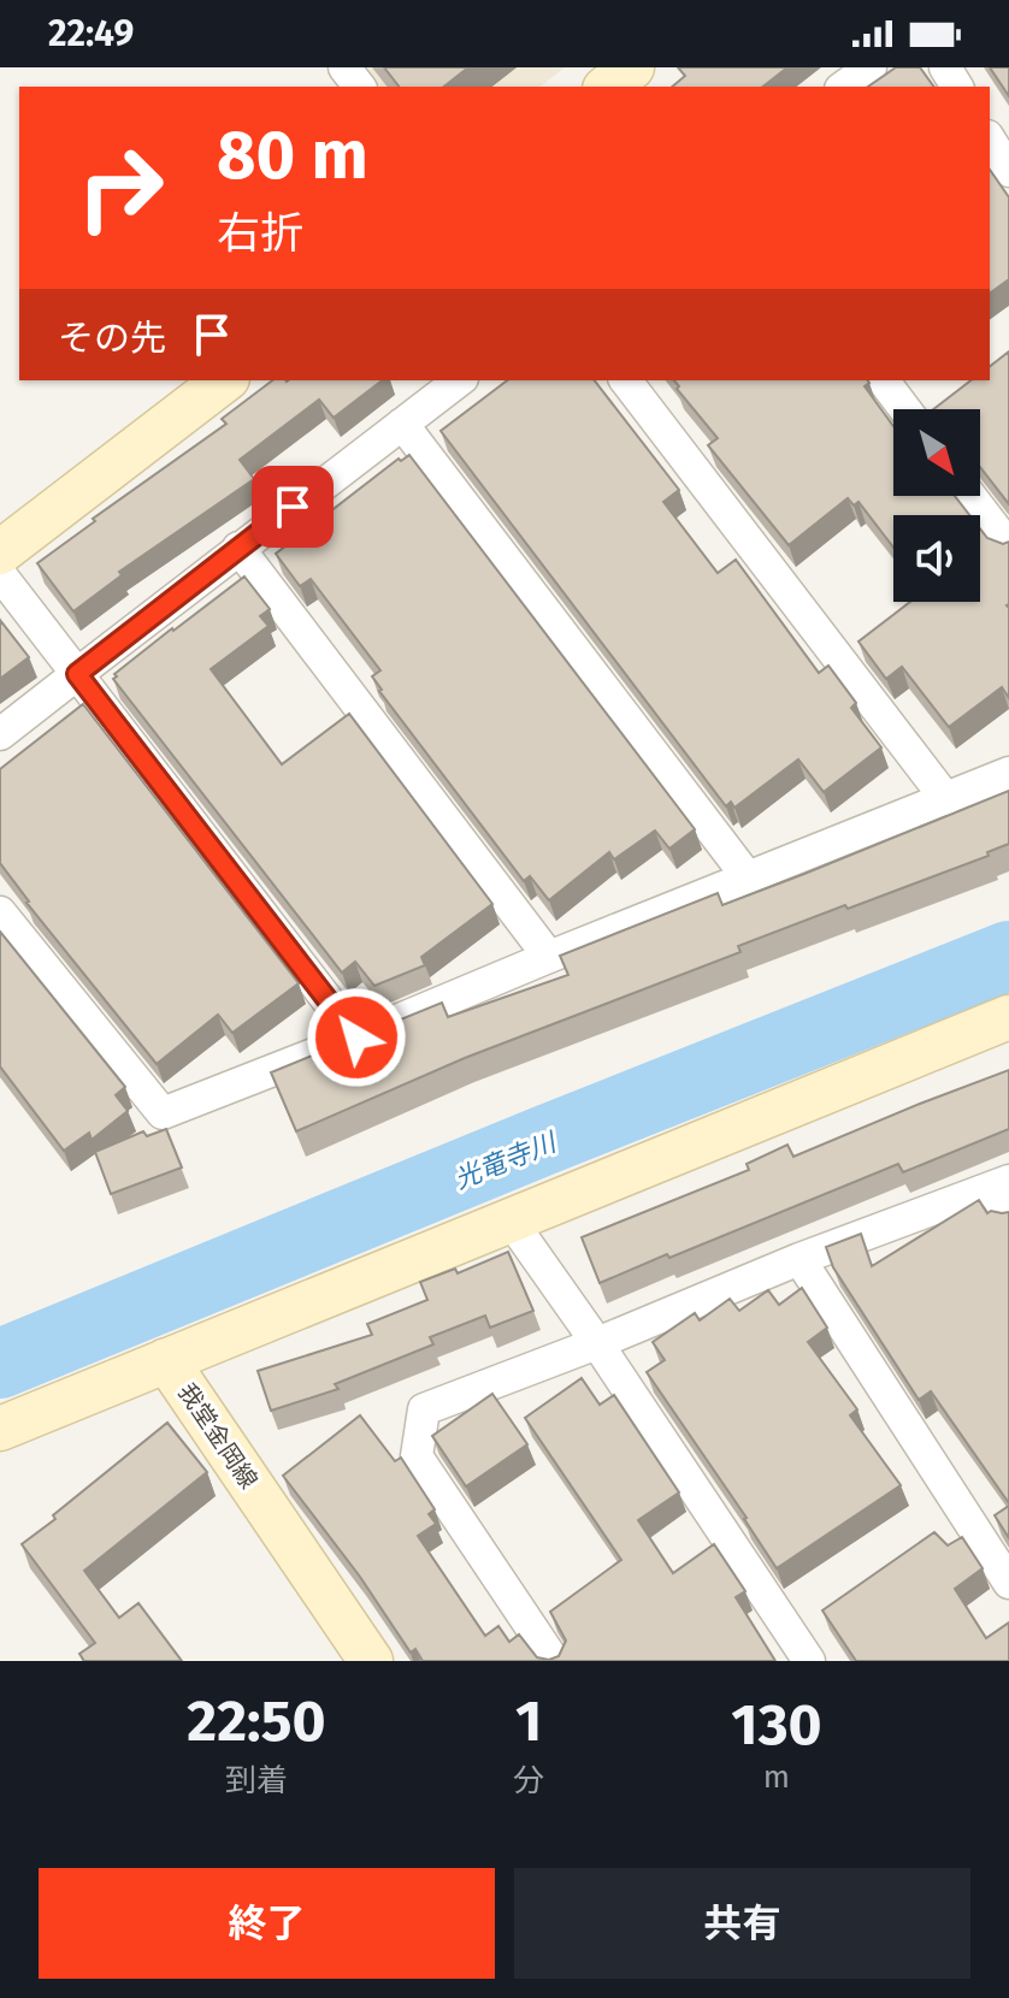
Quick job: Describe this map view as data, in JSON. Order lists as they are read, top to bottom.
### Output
{
  "streets": {
    "street": ["我堂金岡線"]
  },
  "water": ["光竜寺川"],
  "north": "bottom right",
  "page": {
    "status": "22:49",
    "turn": ["80 m", "右折"],
    "then": "その先",
    "eta": [
      "22:50",
      "到着",
      "1",
      "分",
      "130",
      "m"
    ],
    "buttons": ["終了", "共有"]
  }
}
